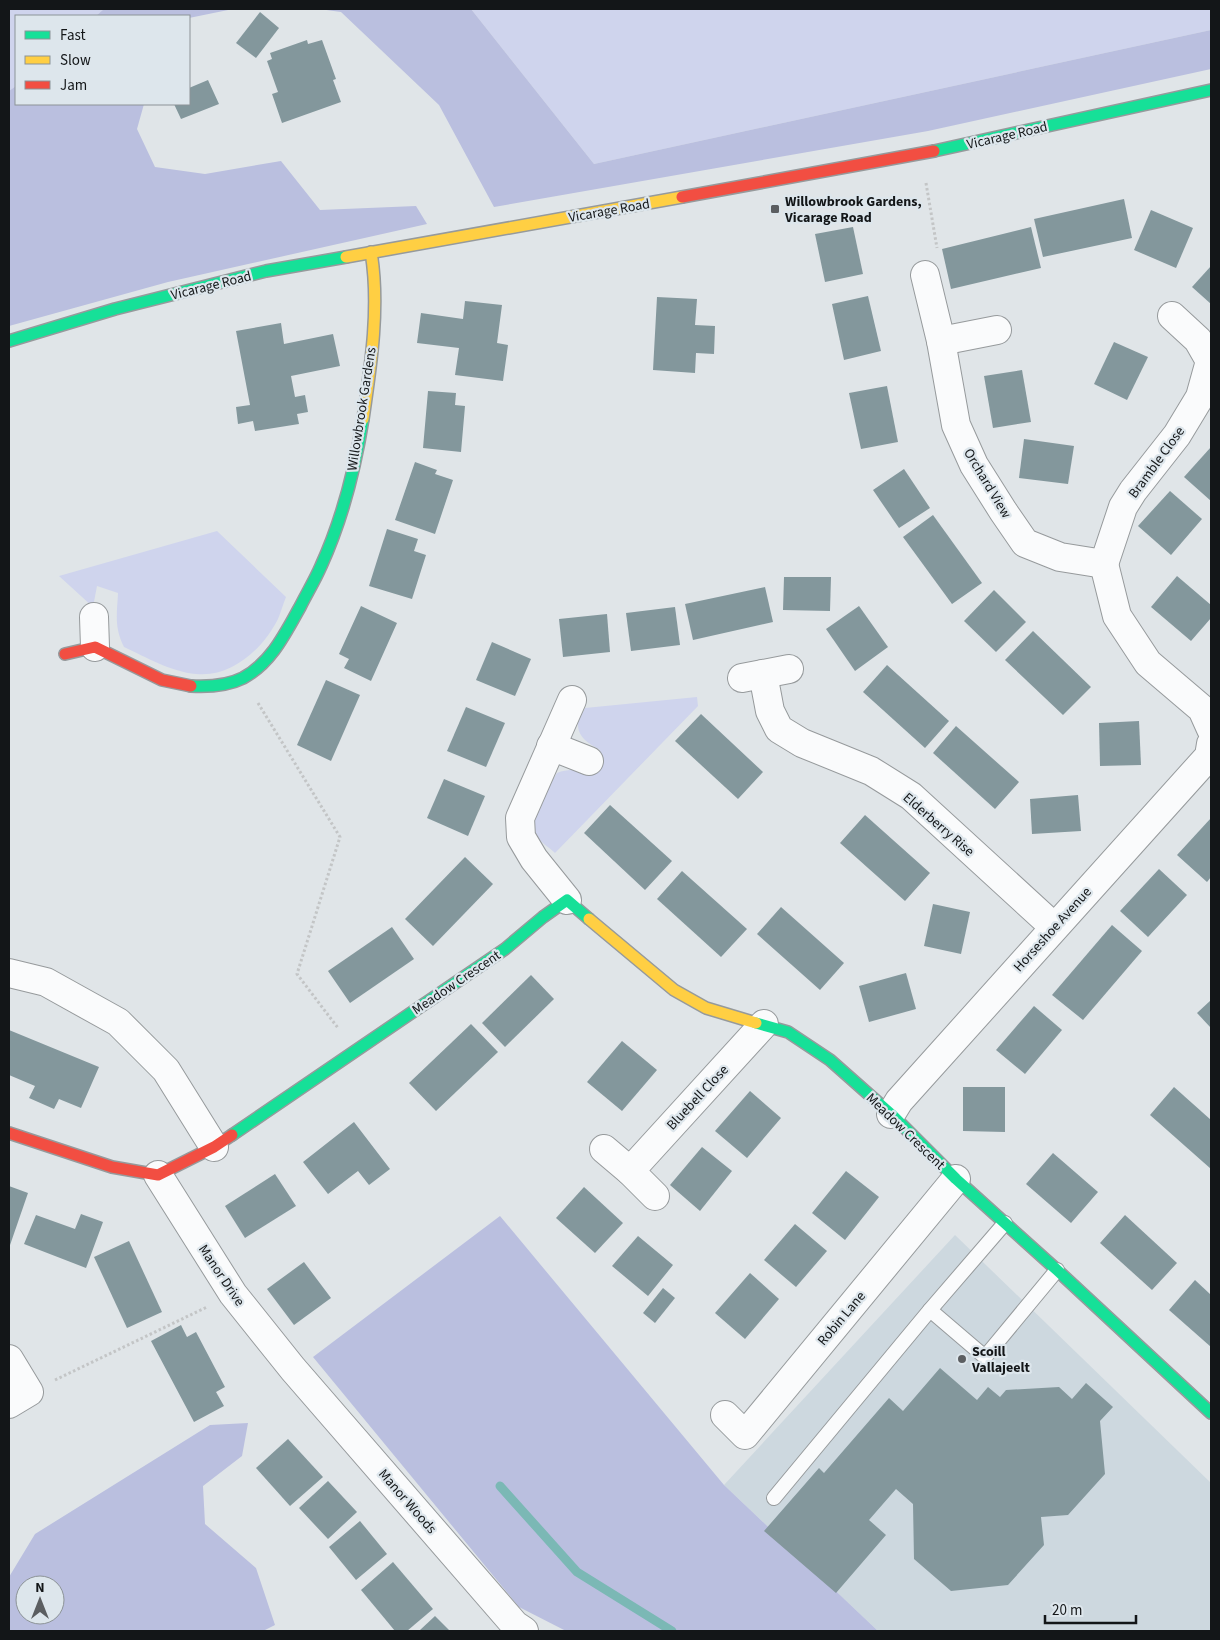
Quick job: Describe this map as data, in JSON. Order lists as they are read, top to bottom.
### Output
{
  "streets": {
    "main road": ["Vicarage Road", "Willowbrook Gardens", "Meadow Crescent"],
    "street": [
      "Bramble Close",
      "Orchard View",
      "Elderberry Rise",
      "Horseshoe Avenue",
      "Bluebell Close",
      "Manor Drive",
      "Robin Lane",
      "Manor Woods"
    ]
  },
  "crossings": [
    ["Vicarage Road", "Willowbrook Gardens"],
    ["Bramble Close", "Orchard View"],
    ["Elderberry Rise", "Horseshoe Avenue"],
    ["Horseshoe Avenue", "Meadow Crescent"],
    ["Meadow Crescent", "Bluebell Close"],
    ["Meadow Crescent", "Robin Lane"],
    ["Manor Drive", "Manor Woods"]
  ],
  "places": {
    "transit": ["Willowbrook Gardens, Vicarage Road"],
    "other": ["Scoill Vallajeelt"]
  },
  "legend": ["Fast", "Slow", "Jam"],
  "scale_bar": "20 m",
  "north": "top"
}
